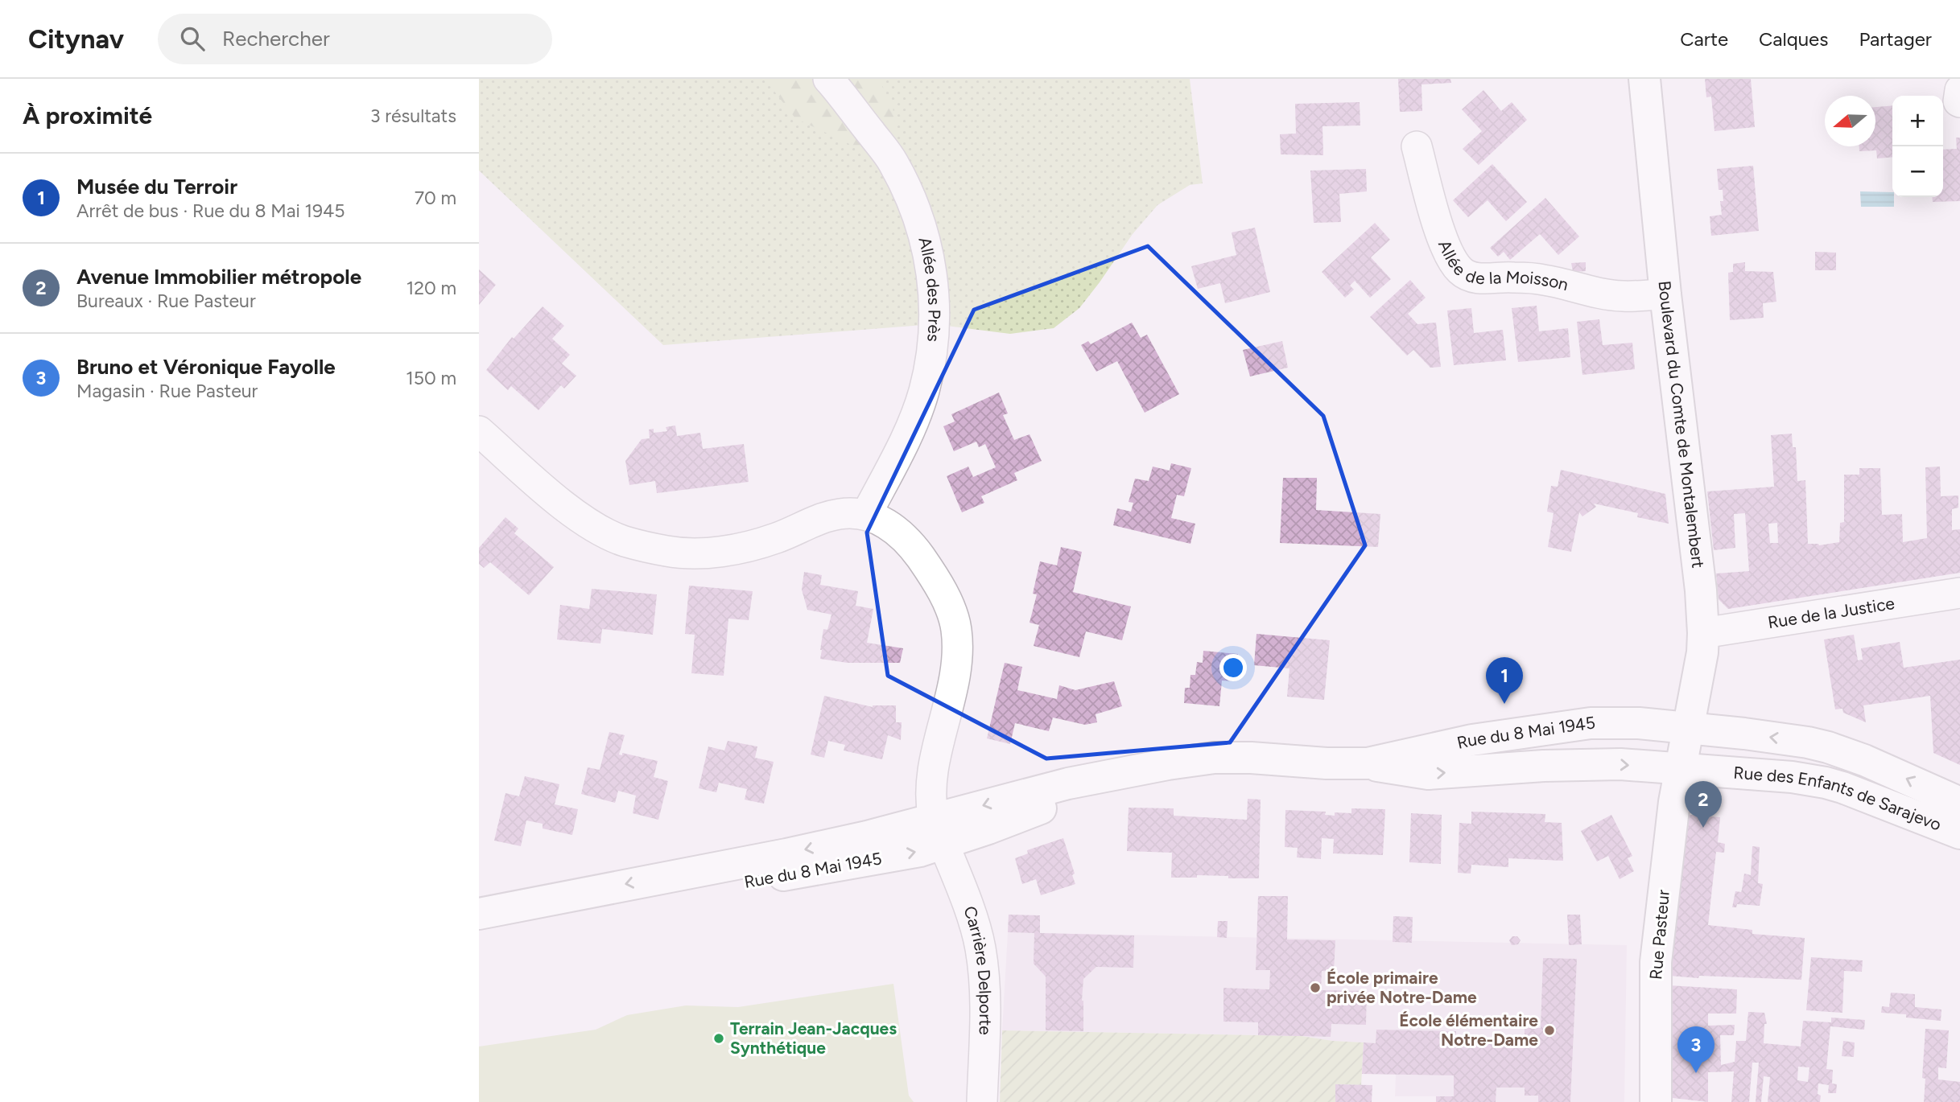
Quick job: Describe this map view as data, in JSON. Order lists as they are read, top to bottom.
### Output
{
  "streets": {
    "main road": [
      "Boulevard du Comte de Montalembert",
      "Rue du 8 Mai 1945",
      "Rue des Enfants de Sarajevo",
      "Rue Pasteur"
    ],
    "street": [
      "Allée de la Moisson",
      "Allée des Près",
      "Rue de la Justice",
      "Carrière Delporte"
    ]
  },
  "crossings": [
    ["Allée de la Moisson", "Boulevard du Comte de Montalembert"],
    ["Boulevard du Comte de Montalembert", "Rue de la Justice"],
    ["Boulevard du Comte de Montalembert", "Rue du 8 Mai 1945"],
    ["Boulevard du Comte de Montalembert", "Rue des Enfants de Sarajevo"],
    ["Boulevard du Comte de Montalembert", "Rue Pasteur"],
    ["Rue du 8 Mai 1945", "Rue des Enfants de Sarajevo"],
    ["Rue du 8 Mai 1945", "Rue Pasteur"],
    ["Rue du 8 Mai 1945", "Carrière Delporte"],
    ["Rue des Enfants de Sarajevo", "Rue Pasteur"]
  ],
  "places": ["École primaire privée Notre-Dame", "École élémentaire Notre-Dame", "Terrain Jean-Jacques Synthétique"],
  "north": "left",
  "page": {
    "header": "Citynav",
    "search": "Rechercher",
    "nav": ["Carte", "Calques", "Partager"],
    "heading": ["À proximité", "3 résultats"],
    "map_buttons": ["+", "−"],
    "list": [
      {
        "mark": "1",
        "name": "Musée du Terroir",
        "note": "Arrêt de bus · Rue du 8 Mai 1945",
        "value": "70 m"
      },
      {
        "mark": "2",
        "name": "Avenue Immobilier métropole",
        "note": "Bureaux · Rue Pasteur",
        "value": "120 m"
      },
      {
        "mark": "3",
        "name": "Bruno et Véronique Fayolle",
        "note": "Magasin · Rue Pasteur",
        "value": "150 m"
      }
    ],
    "pins": ["1", "2", "3"]
  }
}
